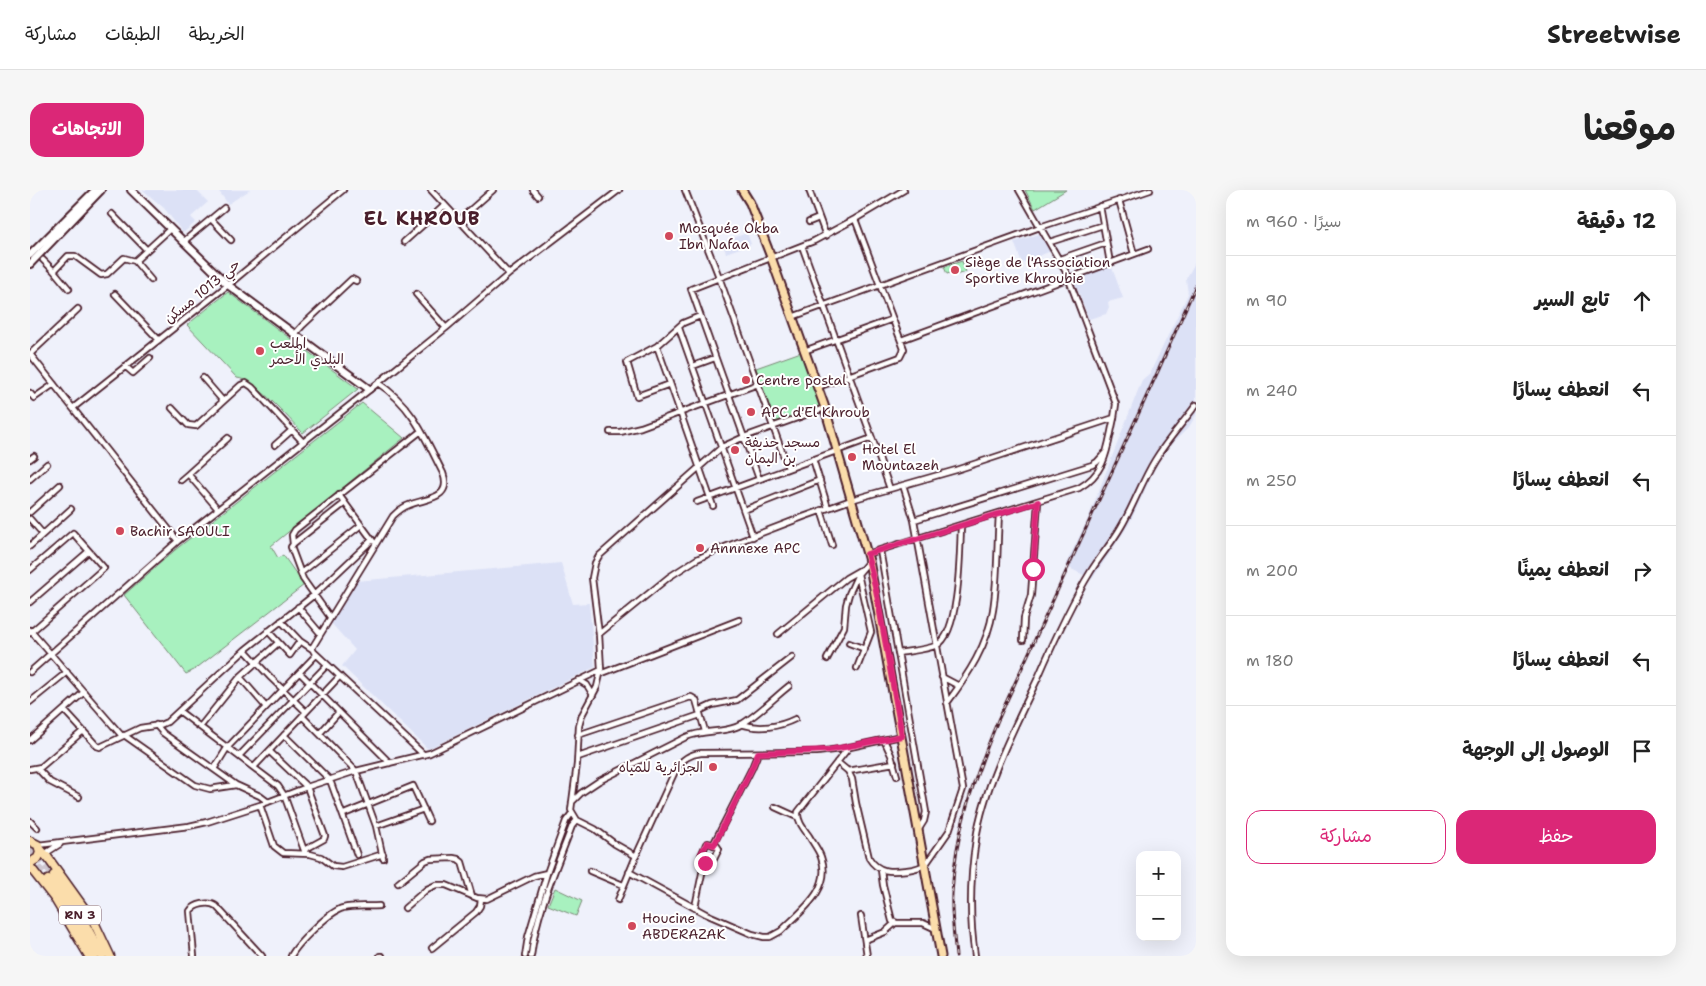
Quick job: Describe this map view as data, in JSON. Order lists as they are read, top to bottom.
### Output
{
  "streets": {
    "highway": ["RN 3"],
    "street": ["حي 1013 مسكن"]
  },
  "districts": ["EL KHROUB"],
  "places": [
    "Mosquée Okba Ibn Nafaa",
    "Siège de l'Association Sportive Khroubie",
    "الملعب البلدي الأحمر",
    "Centre postal",
    "APC d'El Khroub",
    "مسجد حذيفة بن اليمان",
    "Hotel El Mountazeh",
    "Bachir SAOULI",
    "Annnexe APC",
    "الجزائرية للمياه",
    "Houcine ABDERAZAK"
  ],
  "page": {
    "header": "Streetwise",
    "nav": ["الخريطة", "الطبقات", "مشاركة"],
    "title": "موقعنا",
    "buttons": [
      "الاتجاهات",
      ["حفظ", "مشاركة"]
    ],
    "heading": ["12 دقيقة", "سيرًا · 960 m"],
    "list": [
      ["تابع السير", "90 m"],
      ["انعطف يسارًا", "240 m"],
      ["انعطف يسارًا", "250 m"],
      ["انعطف يمينًا", "200 m"],
      ["انعطف يسارًا", "180 m"],
      "الوصول إلى الوجهة"
    ],
    "map_buttons": ["+", "−"]
  }
}
